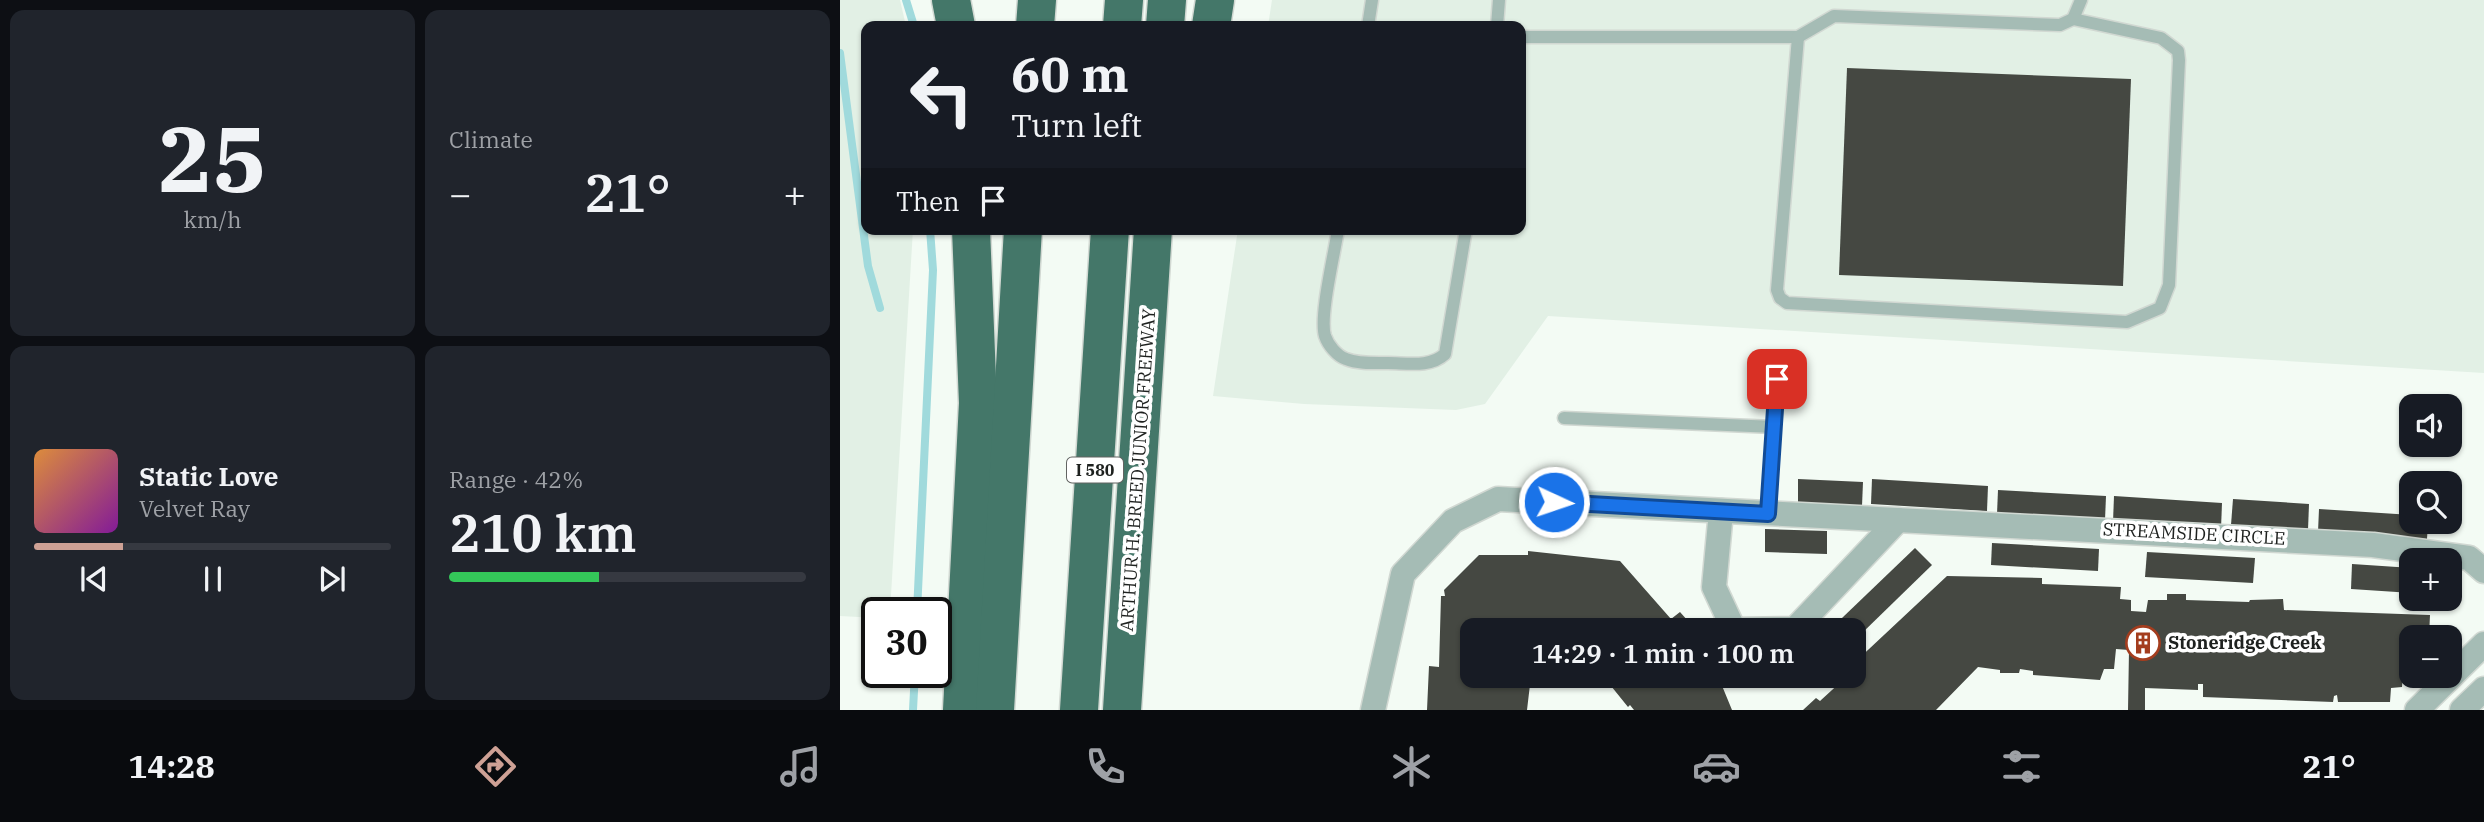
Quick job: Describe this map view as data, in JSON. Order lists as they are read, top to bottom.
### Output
{
  "streets": {
    "highway": ["I 580", "ARTHUR H. BREED JUNIOR FREEWAY"],
    "street": ["STREAMSIDE CIRCLE"]
  },
  "places": {
    "building": ["Stoneridge Creek"]
  },
  "page": {
    "tile": [
      ["25", "km/h"],
      "Climate",
      ["Range · 42%", "210 km"]
    ],
    "turn": ["60 m", "Turn left"],
    "heat": ["−", "21°", "+"],
    "then": "Then",
    "map_buttons": ["+", "−"],
    "song": ["Static Love", "Velvet Ray"],
    "limit": "30",
    "trip": "14:29 · 1 min · 100 m",
    "tabs": ["14:28", "21°"]
  }
}
